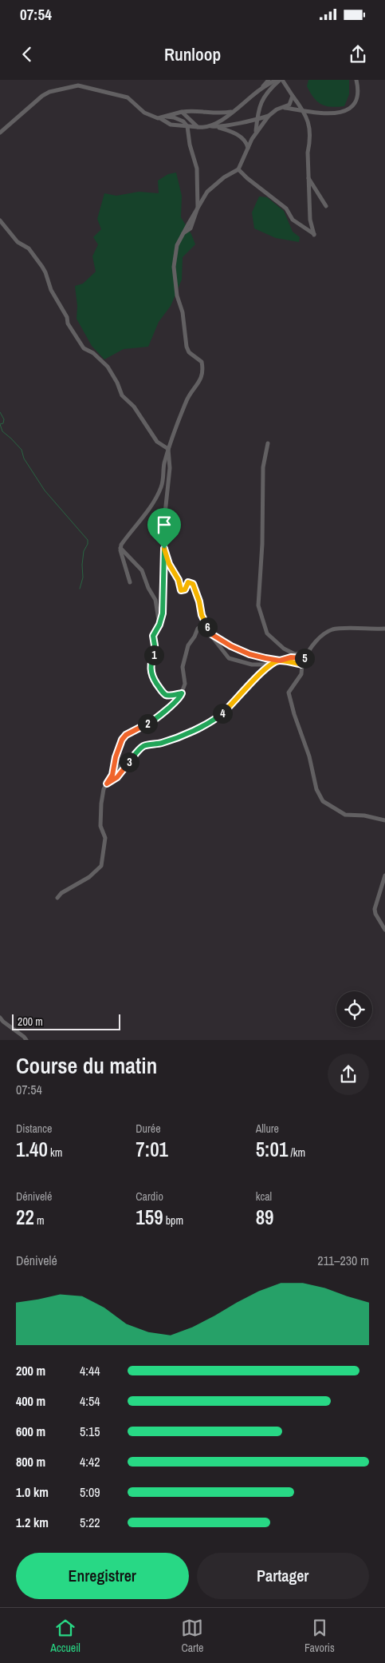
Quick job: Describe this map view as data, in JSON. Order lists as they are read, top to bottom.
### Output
{
  "scale_bar": "200 m",
  "page": {
    "status": "07:54",
    "header": "Runloop",
    "pins": [
      "6",
      "1",
      "5",
      "4",
      "2",
      "3"
    ],
    "scale": "200 m",
    "heading": ["Course du matin", "07:54"],
    "stats": [
      ["Distance", "1.40 km"],
      ["Durée", "7:01"],
      ["Allure", "5:01 /km"],
      ["Dénivelé", "22 m"],
      ["Cardio", "159 bpm"],
      ["kcal", "89"]
    ],
    "chart": ["Dénivelé", "211–230 m"],
    "list": [
      {
        "name": "200 m",
        "note": "4:44"
      },
      {
        "name": "400 m",
        "note": "4:54"
      },
      {
        "name": "600 m",
        "note": "5:15"
      },
      {
        "name": "800 m",
        "note": "4:42"
      },
      {
        "name": "1.0 km",
        "note": "5:09"
      },
      {
        "name": "1.2 km",
        "note": "5:22"
      }
    ],
    "buttons": ["Enregistrer", "Partager"],
    "tabs": ["Accueil", "Carte", "Favoris"]
  }
}
